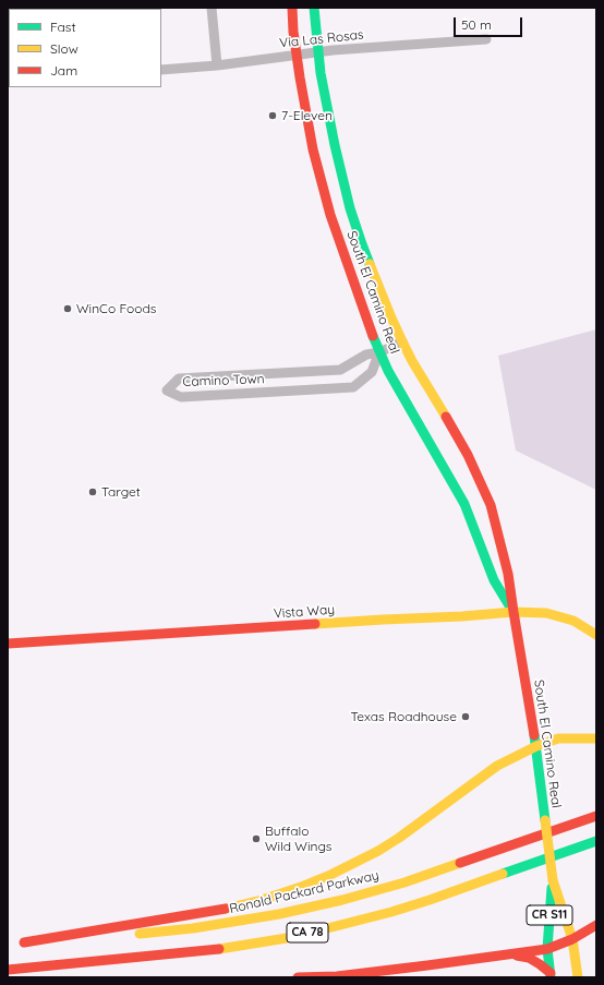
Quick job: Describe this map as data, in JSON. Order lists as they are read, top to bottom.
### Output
{
  "streets": {
    "main road": [
      "South El Camino Real",
      "Vista Way",
      "Ronald Packard Parkway",
      "CR S11",
      "CA 78"
    ],
    "street": ["Via Las Rosas", "Camino Town"]
  },
  "crossings": [
    ["Via Las Rosas", "South El Camino Real"],
    ["South El Camino Real", "Camino Town"],
    ["South El Camino Real", "Vista Way"],
    ["South El Camino Real", "Ronald Packard Parkway"],
    ["South El Camino Real", "CR S11"]
  ],
  "places": [
    "7-Eleven",
    "WinCo Foods",
    "Target",
    "Texas Roadhouse",
    "Buffalo Wild Wings"
  ],
  "legend": ["Fast", "Slow", "Jam"],
  "scale_bar": "50 m"
}
